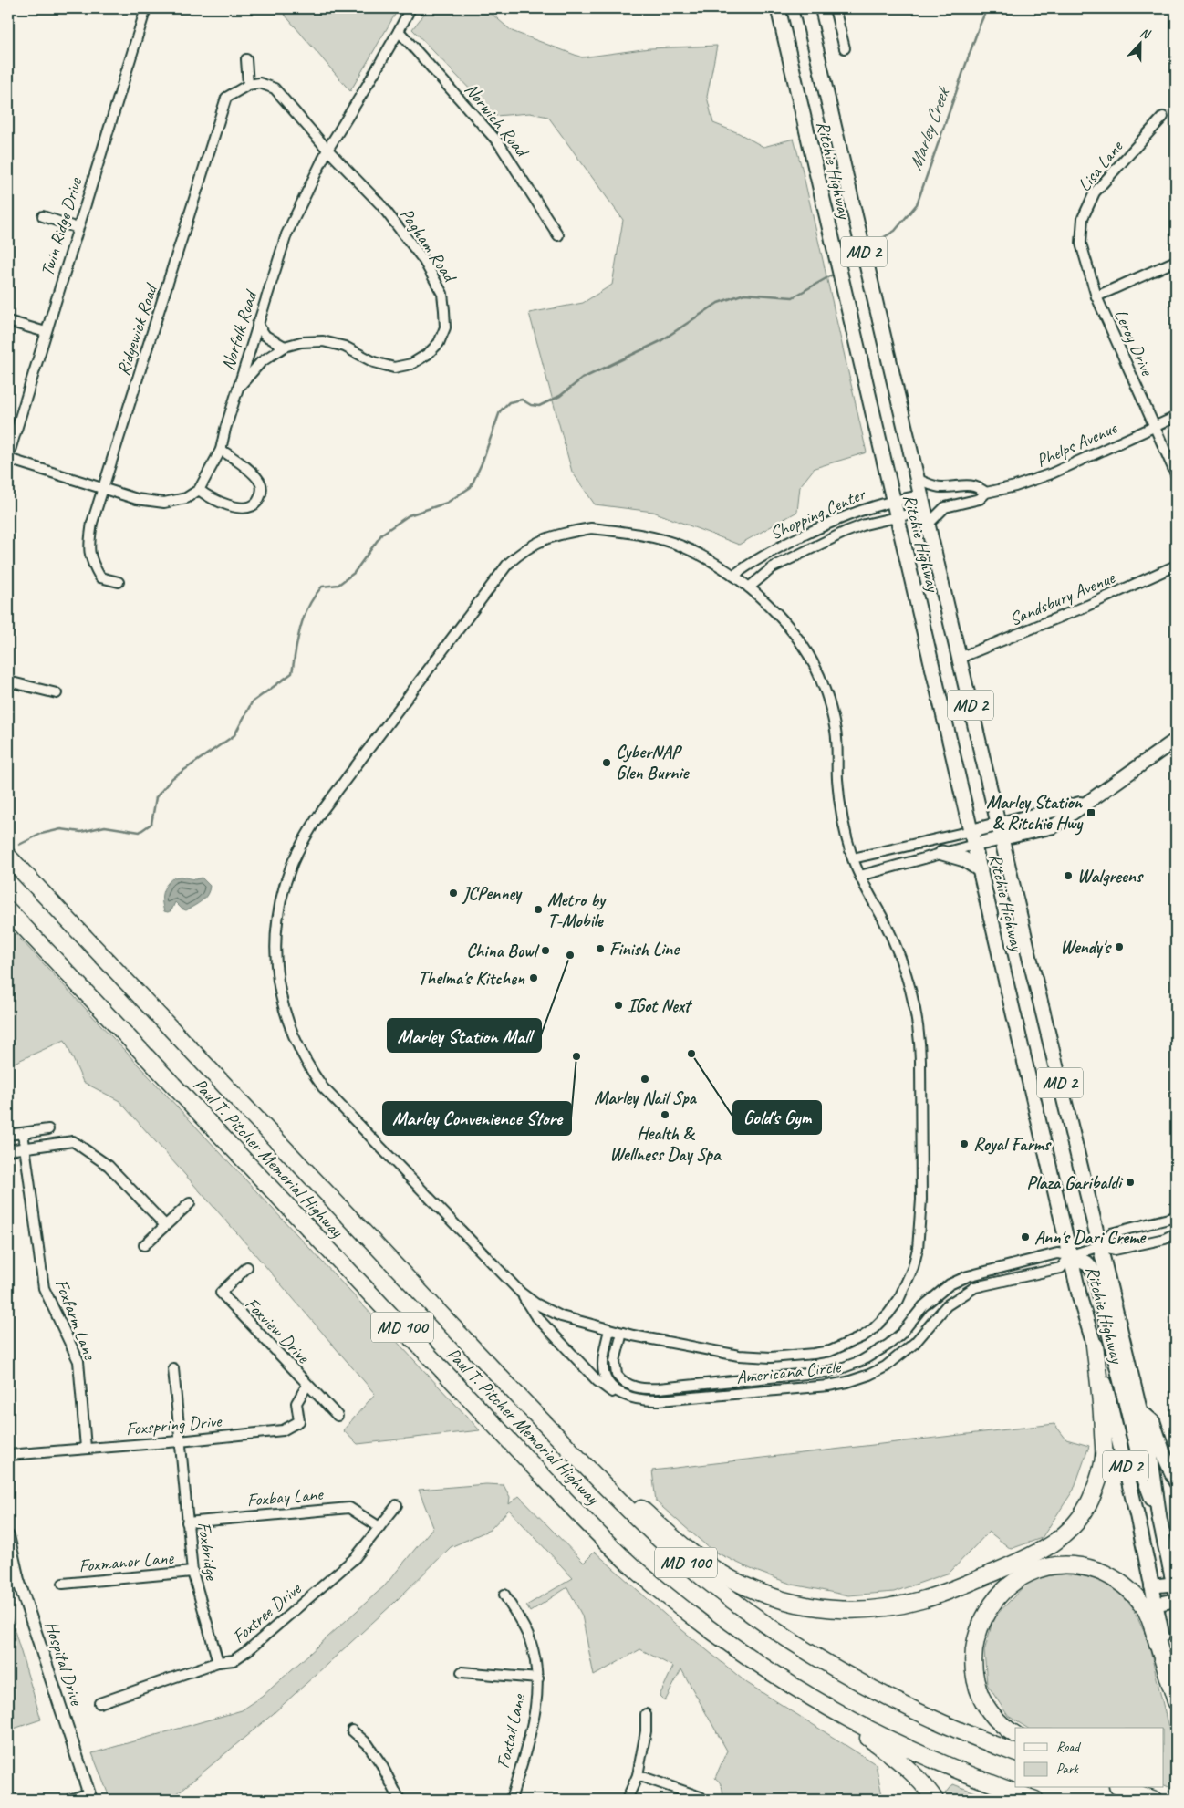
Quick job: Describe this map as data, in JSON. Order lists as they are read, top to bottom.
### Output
{
  "streets": {
    "highway": ["Paul T. Pitcher Memorial Highway", "MD 100"],
    "main road": ["Ritchie Highway", "MD 2"],
    "street": [
      "Norwich Road",
      "Lisa Lane",
      "Twin Ridge Drive",
      "Pagham Road",
      "Ridgewick Road",
      "Norfolk Road",
      "Leroy Drive",
      "Phelps Avenue",
      "Shopping Center",
      "Sandsbury Avenue",
      "Foxfarm Lane",
      "Foxview Drive",
      "Americana Circle",
      "Foxspring Drive",
      "Foxbay Lane",
      "Foxbridge",
      "Foxmanor Lane",
      "Foxtree Drive",
      "Hospital Drive",
      "Foxtail Lane"
    ]
  },
  "crossings": [
    ["Norwich Road", "Norfolk Road"],
    ["Lisa Lane", "Leroy Drive"],
    ["Ritchie Highway", "Phelps Avenue"],
    ["Ritchie Highway", "Shopping Center"],
    ["Ritchie Highway", "Sandsbury Avenue"],
    ["Ritchie Highway", "Americana Circle"],
    ["Pagham Road", "Norfolk Road"],
    ["Leroy Drive", "Phelps Avenue"],
    ["Foxfarm Lane", "Foxspring Drive"],
    ["Foxview Drive", "Foxspring Drive"],
    ["Foxspring Drive", "Foxbridge"],
    ["Foxbay Lane", "Foxbridge"],
    ["Foxbay Lane", "Foxtree Drive"],
    ["Foxbridge", "Foxmanor Lane"],
    ["Foxbridge", "Foxtree Drive"]
  ],
  "water": ["Marley Creek"],
  "places": {
    "other": [
      "CyberNAP Glen Burnie",
      "Walgreens",
      "JCPenney",
      "Metro by T-Mobile",
      "Wendy's",
      "Finish Line",
      "China Bowl",
      "Marley Station Mall",
      "Thelma's Kitchen",
      "IGot Next",
      "Gold's Gym",
      "Marley Convenience Store",
      "Marley Nail Spa",
      "Health & Wellness Day Spa",
      "Royal Farms",
      "Plaza Garibaldi",
      "Ann's Dari Creme"
    ],
    "transit": ["Marley Station & Ritchie Hwy"]
  },
  "legend": ["Road", "Park"],
  "north": "top"
}
